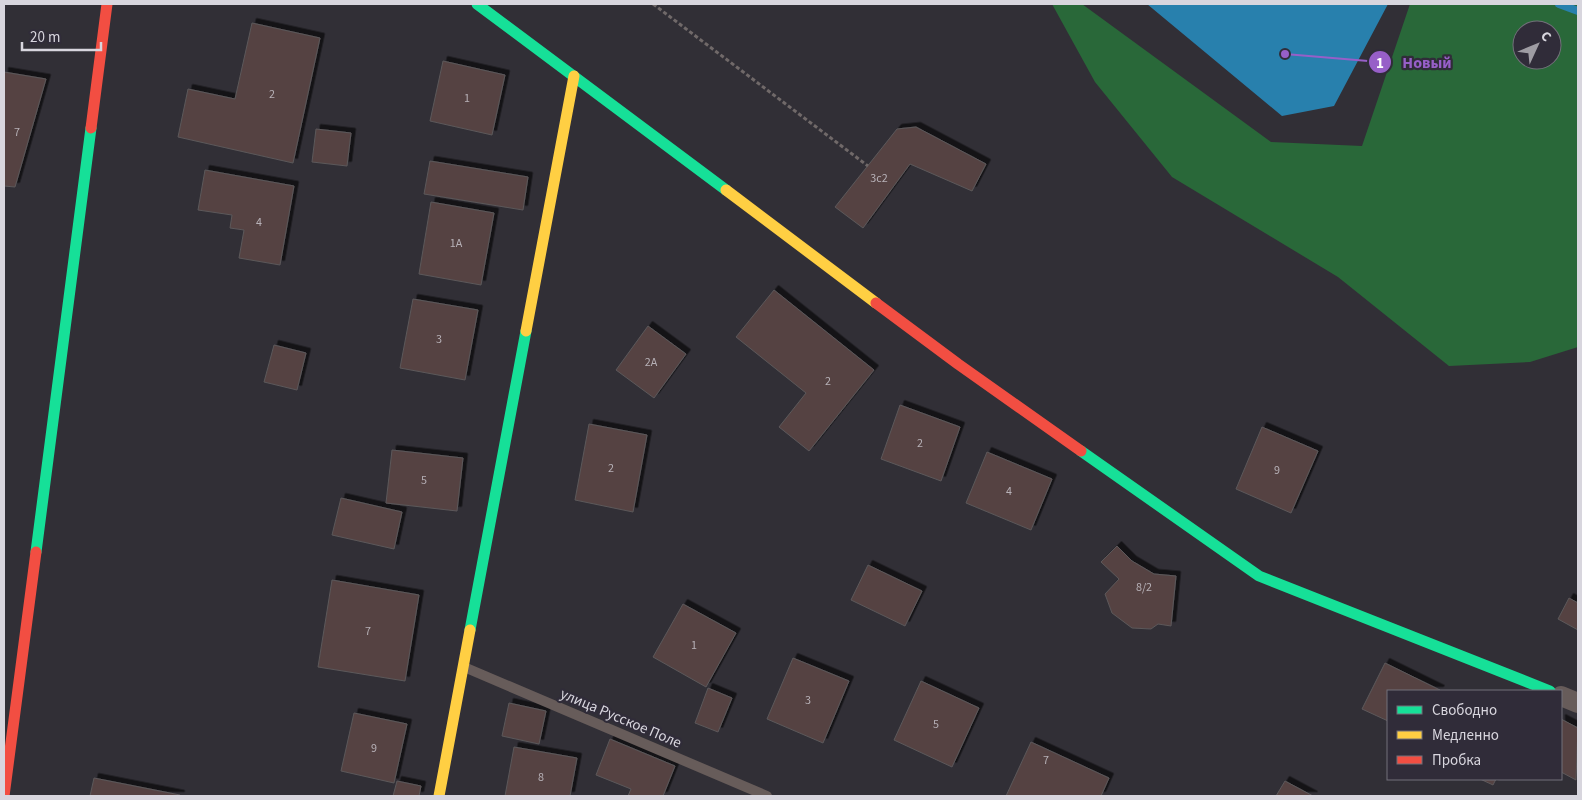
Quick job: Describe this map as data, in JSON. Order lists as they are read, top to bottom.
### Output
{
  "streets": {
    "lane": ["улица Русское Поле"]
  },
  "places": ["Новый"],
  "house_numbers": [
    "2",
    "1",
    "7",
    "3с2",
    "4",
    "1А",
    "3",
    "2А",
    "2",
    "2",
    "2",
    "9",
    "5",
    "4",
    "8/2",
    "7",
    "1",
    "3",
    "5",
    "9",
    "7",
    "8"
  ],
  "legend": ["Свободно", "Медленно", "Пробка"],
  "scale_bar": "20 m",
  "north": "top right"
}
